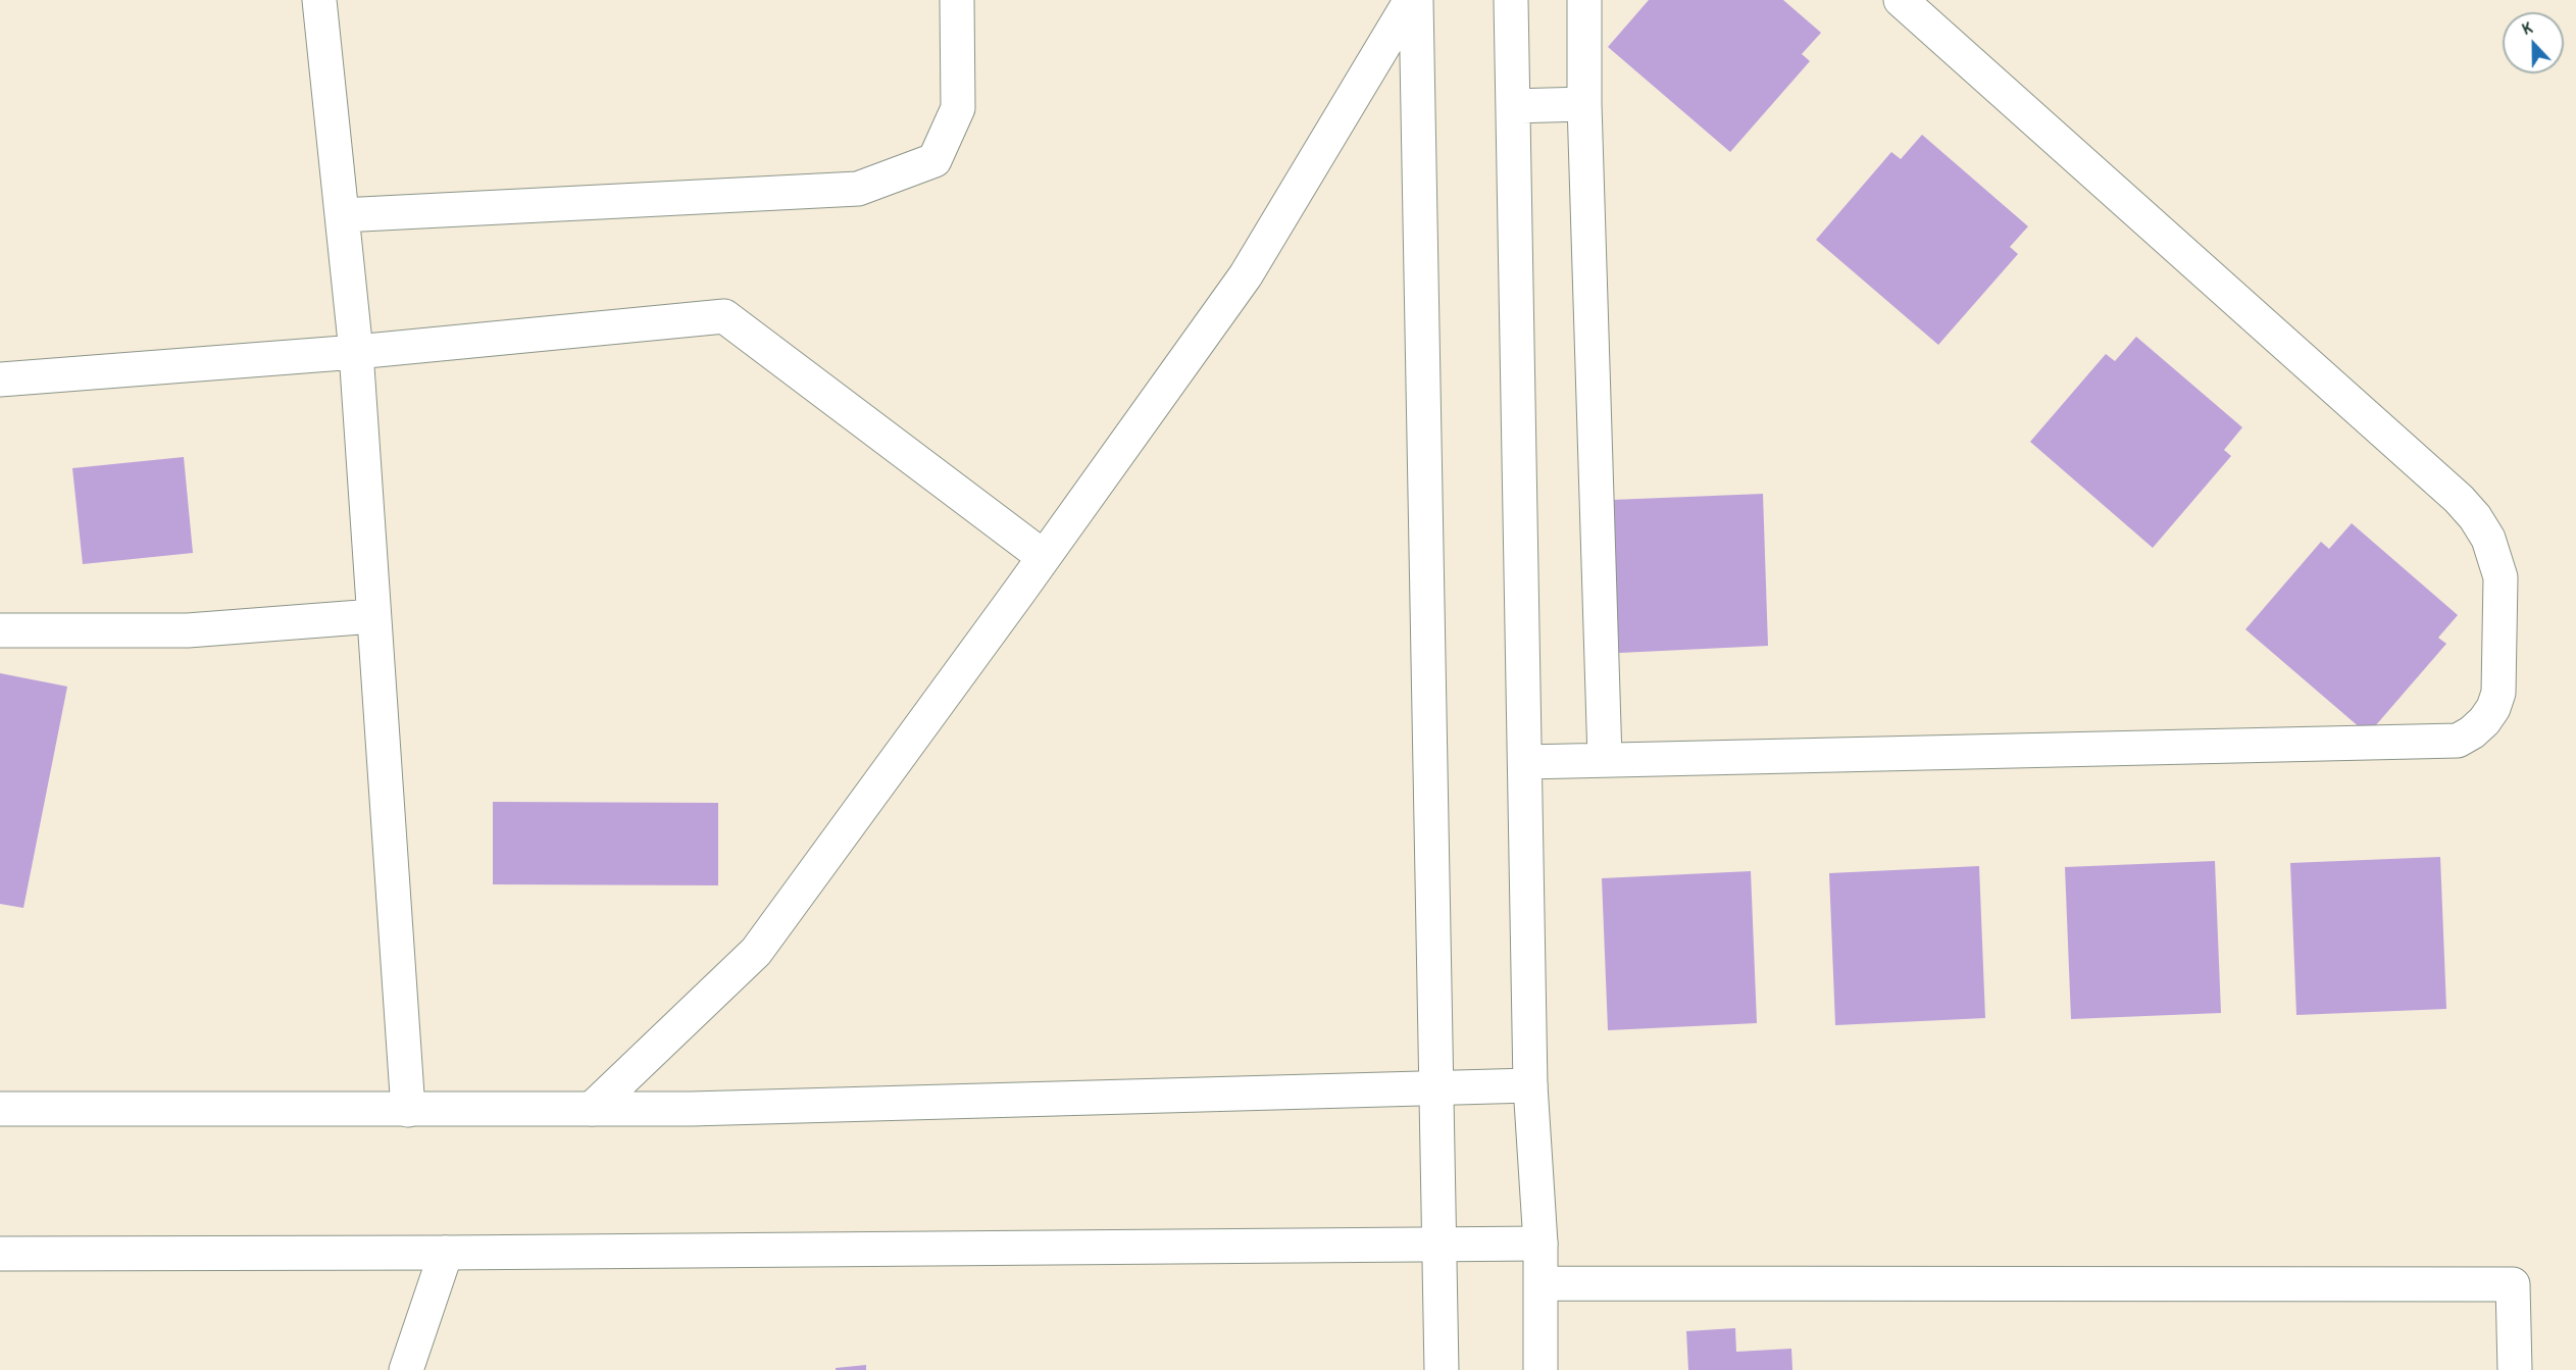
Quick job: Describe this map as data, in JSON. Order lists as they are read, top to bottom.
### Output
{
  "north": "top"
}
